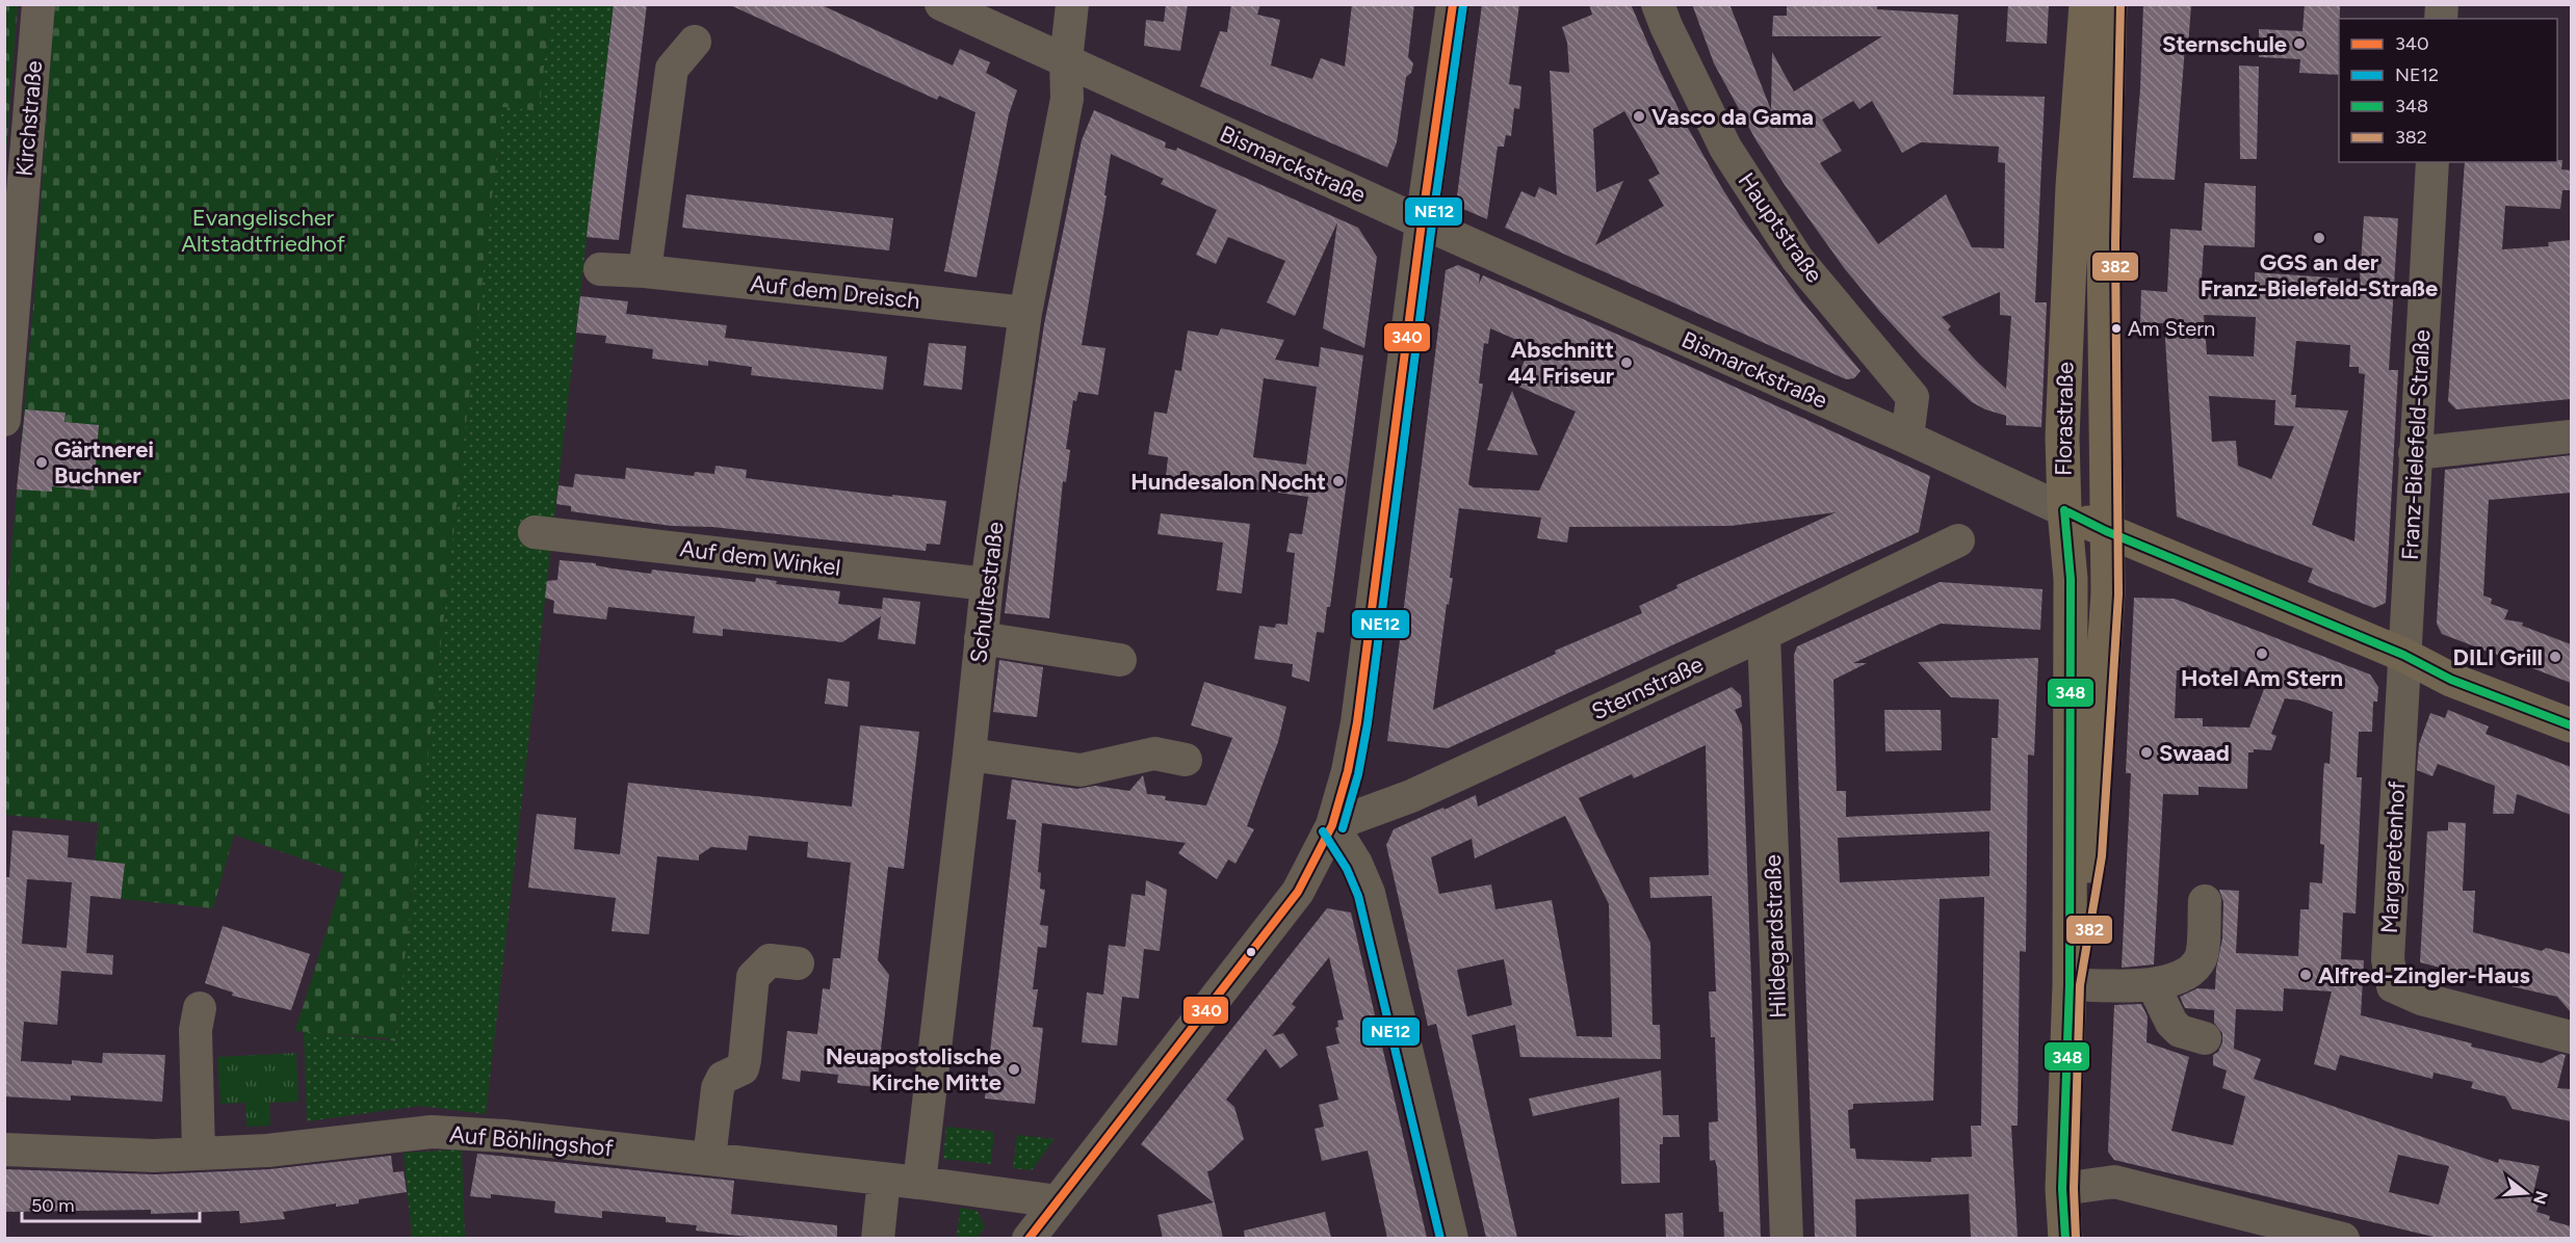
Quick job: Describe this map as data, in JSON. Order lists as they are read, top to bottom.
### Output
{
  "streets": {
    "main road": ["Bismarckstraße", "Florastraße"],
    "street": [
      "Kirchstraße",
      "Hauptstraße",
      "Auf dem Dreisch",
      "Franz-Bielefeld-Straße",
      "Auf dem Winkel",
      "Schultestraße",
      "Sternstraße",
      "Margaretenhof",
      "Hildegardstraße",
      "Auf Böhlingshof"
    ]
  },
  "crossings": [
    ["Bismarckstraße", "Hauptstraße"],
    ["Bismarckstraße", "Florastraße"],
    ["Bismarckstraße", "Franz-Bielefeld-Straße"],
    ["Bismarckstraße", "Schultestraße"],
    ["Bismarckstraße", "Margaretenhof"],
    ["Auf dem Dreisch", "Schultestraße"],
    ["Franz-Bielefeld-Straße", "Margaretenhof"],
    ["Auf dem Winkel", "Schultestraße"],
    ["Schultestraße", "Auf Böhlingshof"],
    ["Sternstraße", "Hildegardstraße"]
  ],
  "parks": ["Evangelischer Altstadtfriedhof"],
  "places": [
    "Sternschule",
    "Vasco da Gama",
    "GGS an der Franz-Bielefeld-Straße",
    "Am Stern",
    "Abschnitt 44 Friseur",
    "Gärtnerei Buchner",
    "Hundesalon Nocht",
    "Hotel Am Stern",
    "DILI Grill",
    "Swaad",
    "Alfred-Zingler-Haus",
    "Neuapostolische Kirche Mitte"
  ],
  "lines": [
    "transit line 340",
    "transit line 382",
    "transit line NE12",
    "transit line 348"
  ],
  "legend": [
    "340",
    "NE12",
    "348",
    "382"
  ],
  "scale_bar": "50 m",
  "north": "right"
}
